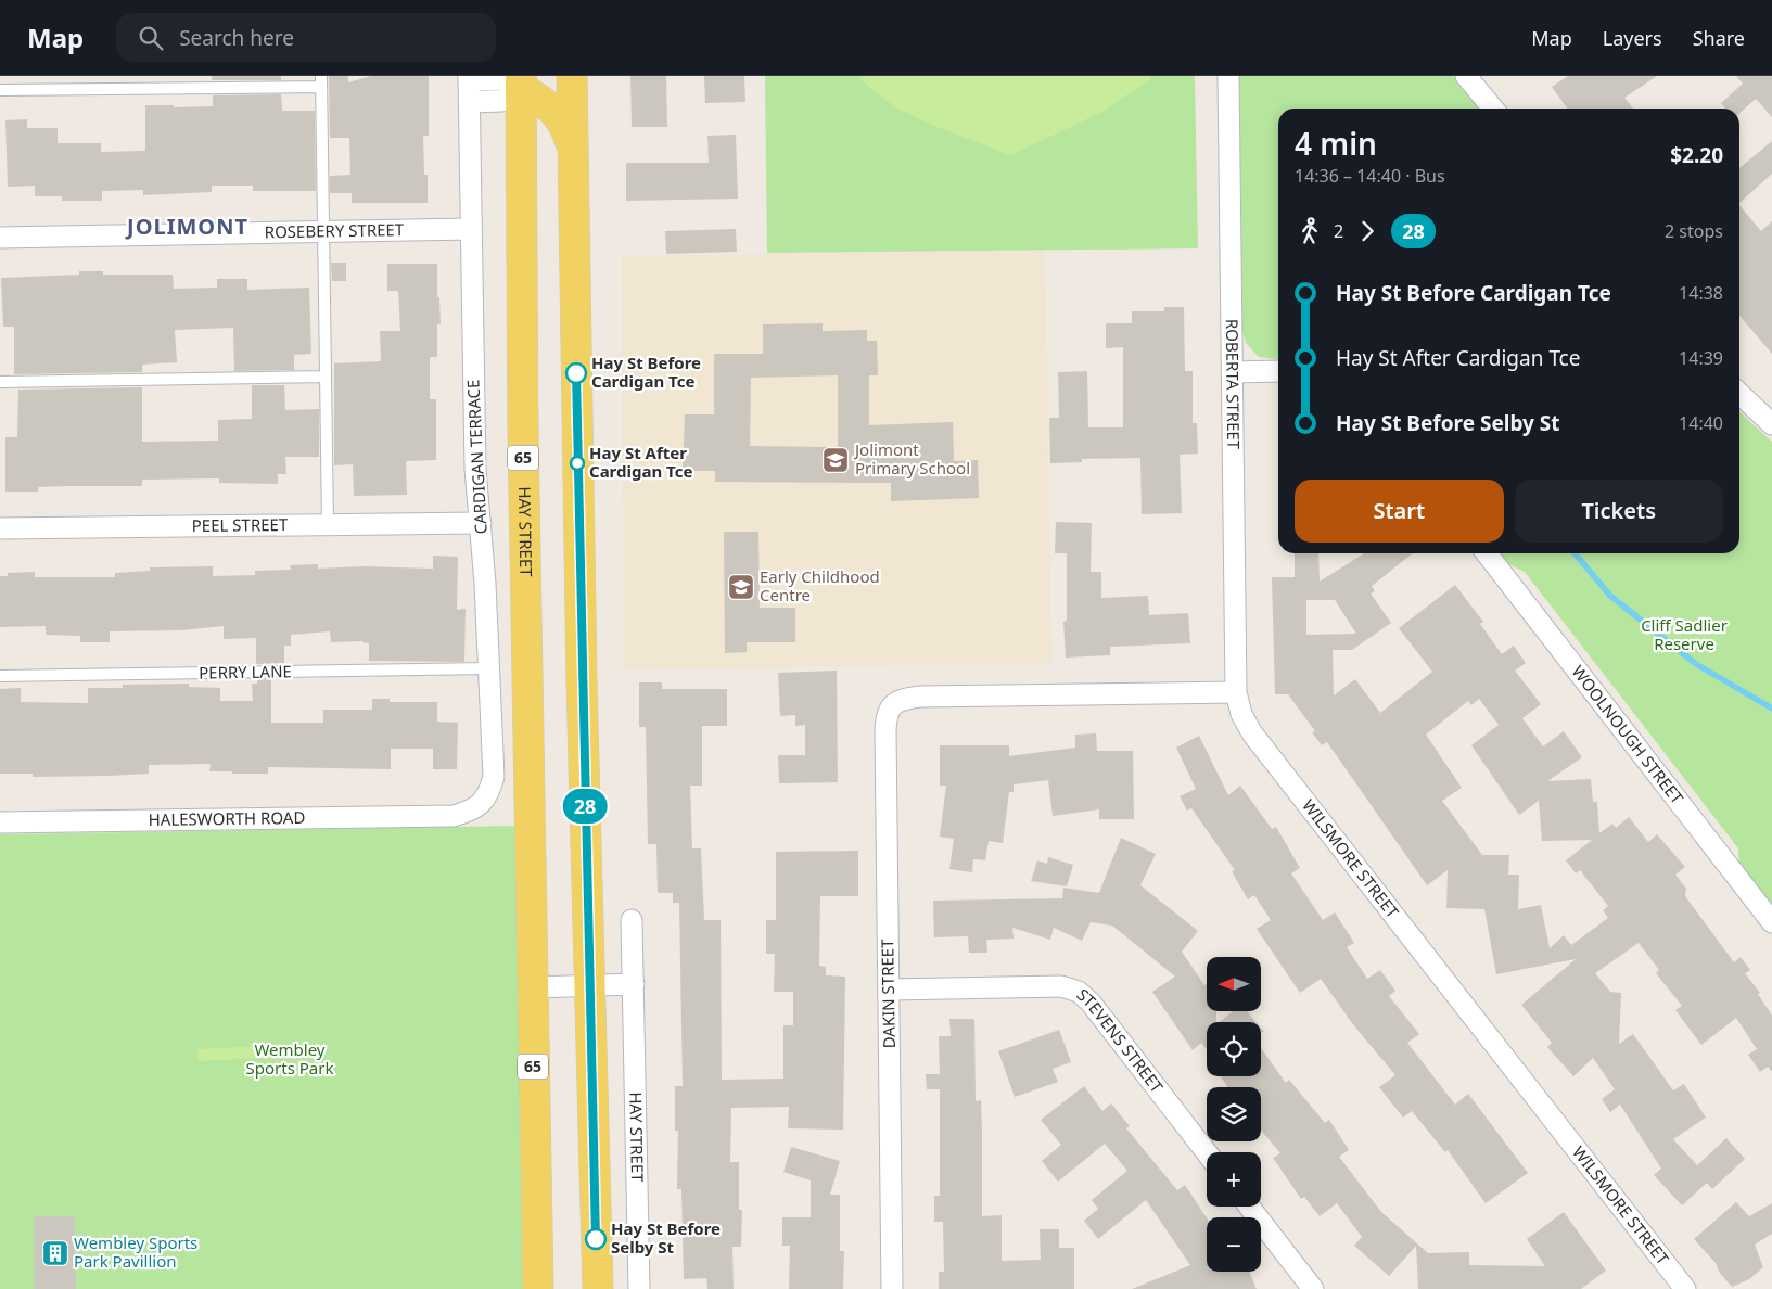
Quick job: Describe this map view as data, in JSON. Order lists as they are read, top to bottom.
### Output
{
  "streets": {
    "main road": ["65", "HAY STREET"],
    "street": [
      "ROSEBERY STREET",
      "ROBERTA STREET",
      "CARDIGAN TERRACE",
      "PEEL STREET",
      "WOOLNOUGH STREET",
      "HALESWORTH ROAD",
      "WILSMORE STREET",
      "DAKIN STREET",
      "STEVENS STREET"
    ],
    "lane": ["PERRY LANE"]
  },
  "crossings": [
    ["ROSEBERY STREET", "CARDIGAN TERRACE"],
    ["ROBERTA STREET", "WILSMORE STREET"],
    ["ROBERTA STREET", "DAKIN STREET"],
    ["CARDIGAN TERRACE", "PEEL STREET"],
    ["CARDIGAN TERRACE", "PERRY LANE"],
    ["CARDIGAN TERRACE", "HALESWORTH ROAD"],
    ["WILSMORE STREET", "DAKIN STREET"],
    ["DAKIN STREET", "STEVENS STREET"]
  ],
  "districts": ["JOLIMONT"],
  "parks": ["Cliff Sadlier Reserve", "Wembley Sports Park"],
  "places": {
    "other": ["Hay St Before Cardigan Tce", "Hay St After Cardigan Tce", "Hay St Before Selby St"],
    "school or university": ["Jolimont Primary School", "Early Childhood Centre"],
    "building": ["Wembley Sports Park Pavillion"]
  },
  "lines": ["bus line 28"],
  "north": "left",
  "page": {
    "header": "Map",
    "search": "Search here",
    "nav": ["Map", "Layers", "Share"],
    "on_map": "28",
    "heading": ["4 min", "14:36 – 14:40 · Bus", "$2.20"],
    "legs": ["2", "28", "2 stops"],
    "list": [
      {
        "name": "Hay St Before Cardigan Tce",
        "value": "14:38"
      },
      {
        "name": "Hay St After Cardigan Tce",
        "value": "14:39"
      },
      {
        "name": "Hay St Before Selby St",
        "value": "14:40"
      }
    ],
    "buttons": ["Start", "Tickets"],
    "map_buttons": ["+", "−"]
  }
}
